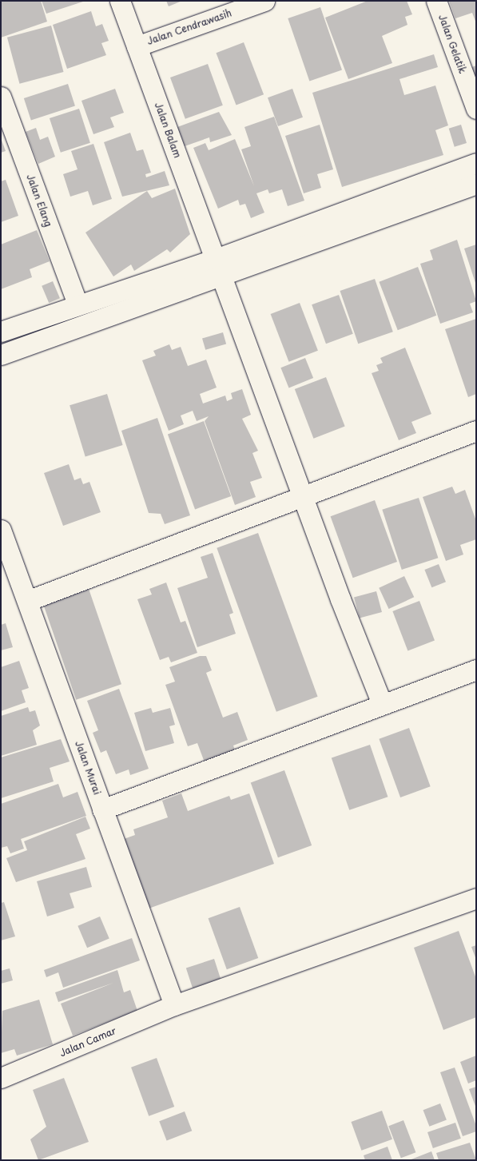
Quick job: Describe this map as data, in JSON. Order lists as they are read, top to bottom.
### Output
{
  "streets": {
    "street": [
      "Jalan Cendrawasih",
      "Jalan Gelatik",
      "Jalan Balam",
      "Jalan Elang",
      "Jalan Murai",
      "Jalan Camar"
    ]
  },
  "crossings": [
    ["Jalan Cendrawasih", "Jalan Balam"],
    ["Jalan Murai", "Jalan Camar"]
  ]
}
